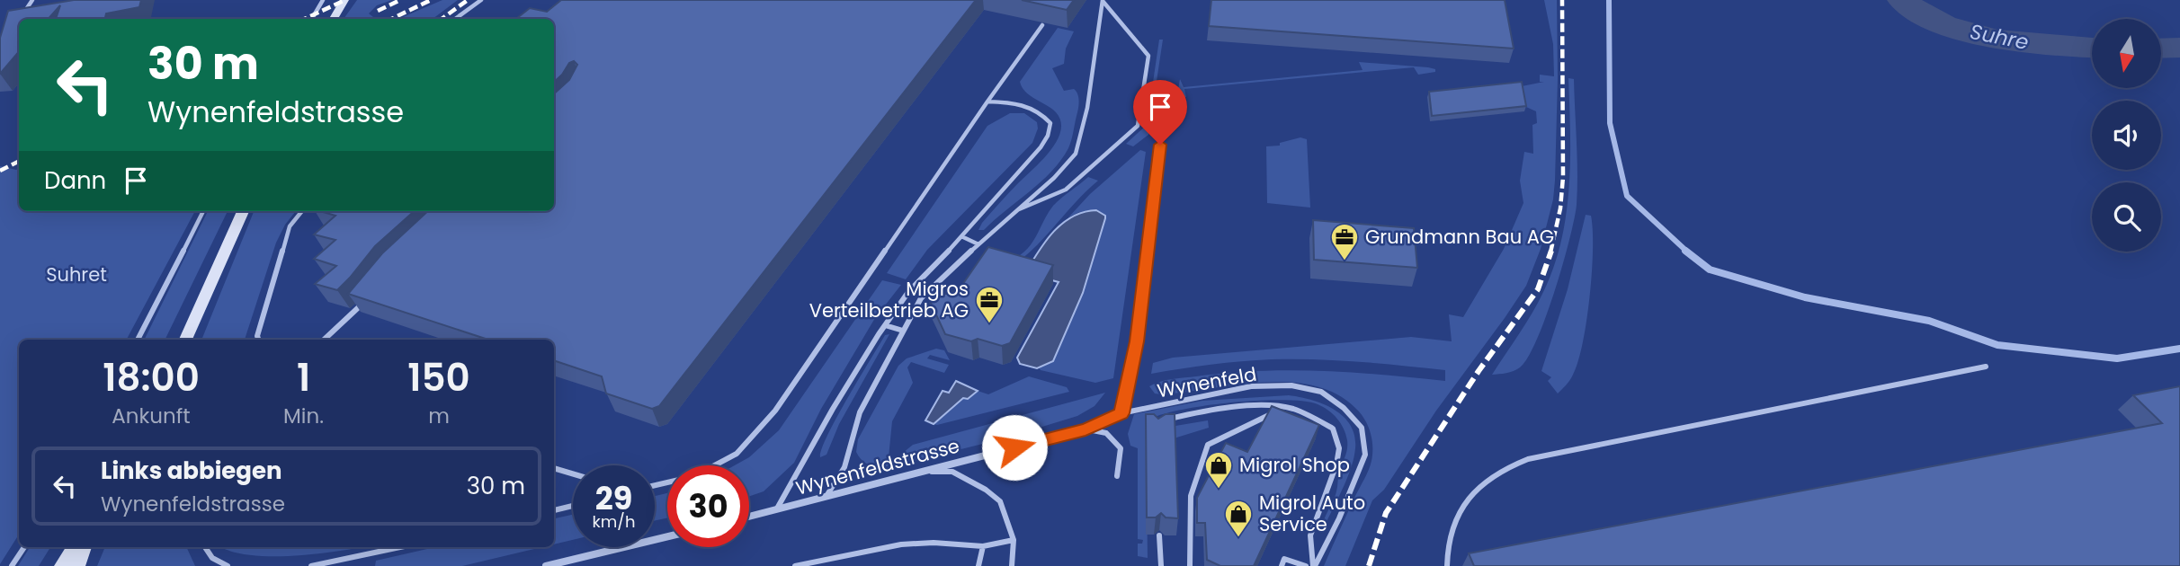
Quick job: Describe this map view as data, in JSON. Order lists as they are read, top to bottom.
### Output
{
  "streets": {
    "street": ["Wynenfeldstrasse"],
    "lane": ["Wynenfeld"]
  },
  "crossings": [
    ["Wynenfeld", "Wynenfeldstrasse"]
  ],
  "water": ["Suhre"],
  "parks": ["Suhret"],
  "places": {
    "office": ["Grundmann Bau AG", "Migros Verteilbetrieb AG"],
    "shop": ["Migrol Shop", "Migrol Auto Service"]
  },
  "north": "bottom",
  "page": {
    "turn": ["30 m", "Wynenfeldstrasse"],
    "then": "Dann",
    "eta": [
      "18:00",
      "Ankunft",
      "1",
      "Min.",
      "150",
      "m"
    ],
    "list": [
      {
        "name": "Links abbiegen",
        "note": "Wynenfeldstrasse",
        "value": "30 m"
      }
    ],
    "speed": "29 km/h",
    "limit": "30"
  }
}
